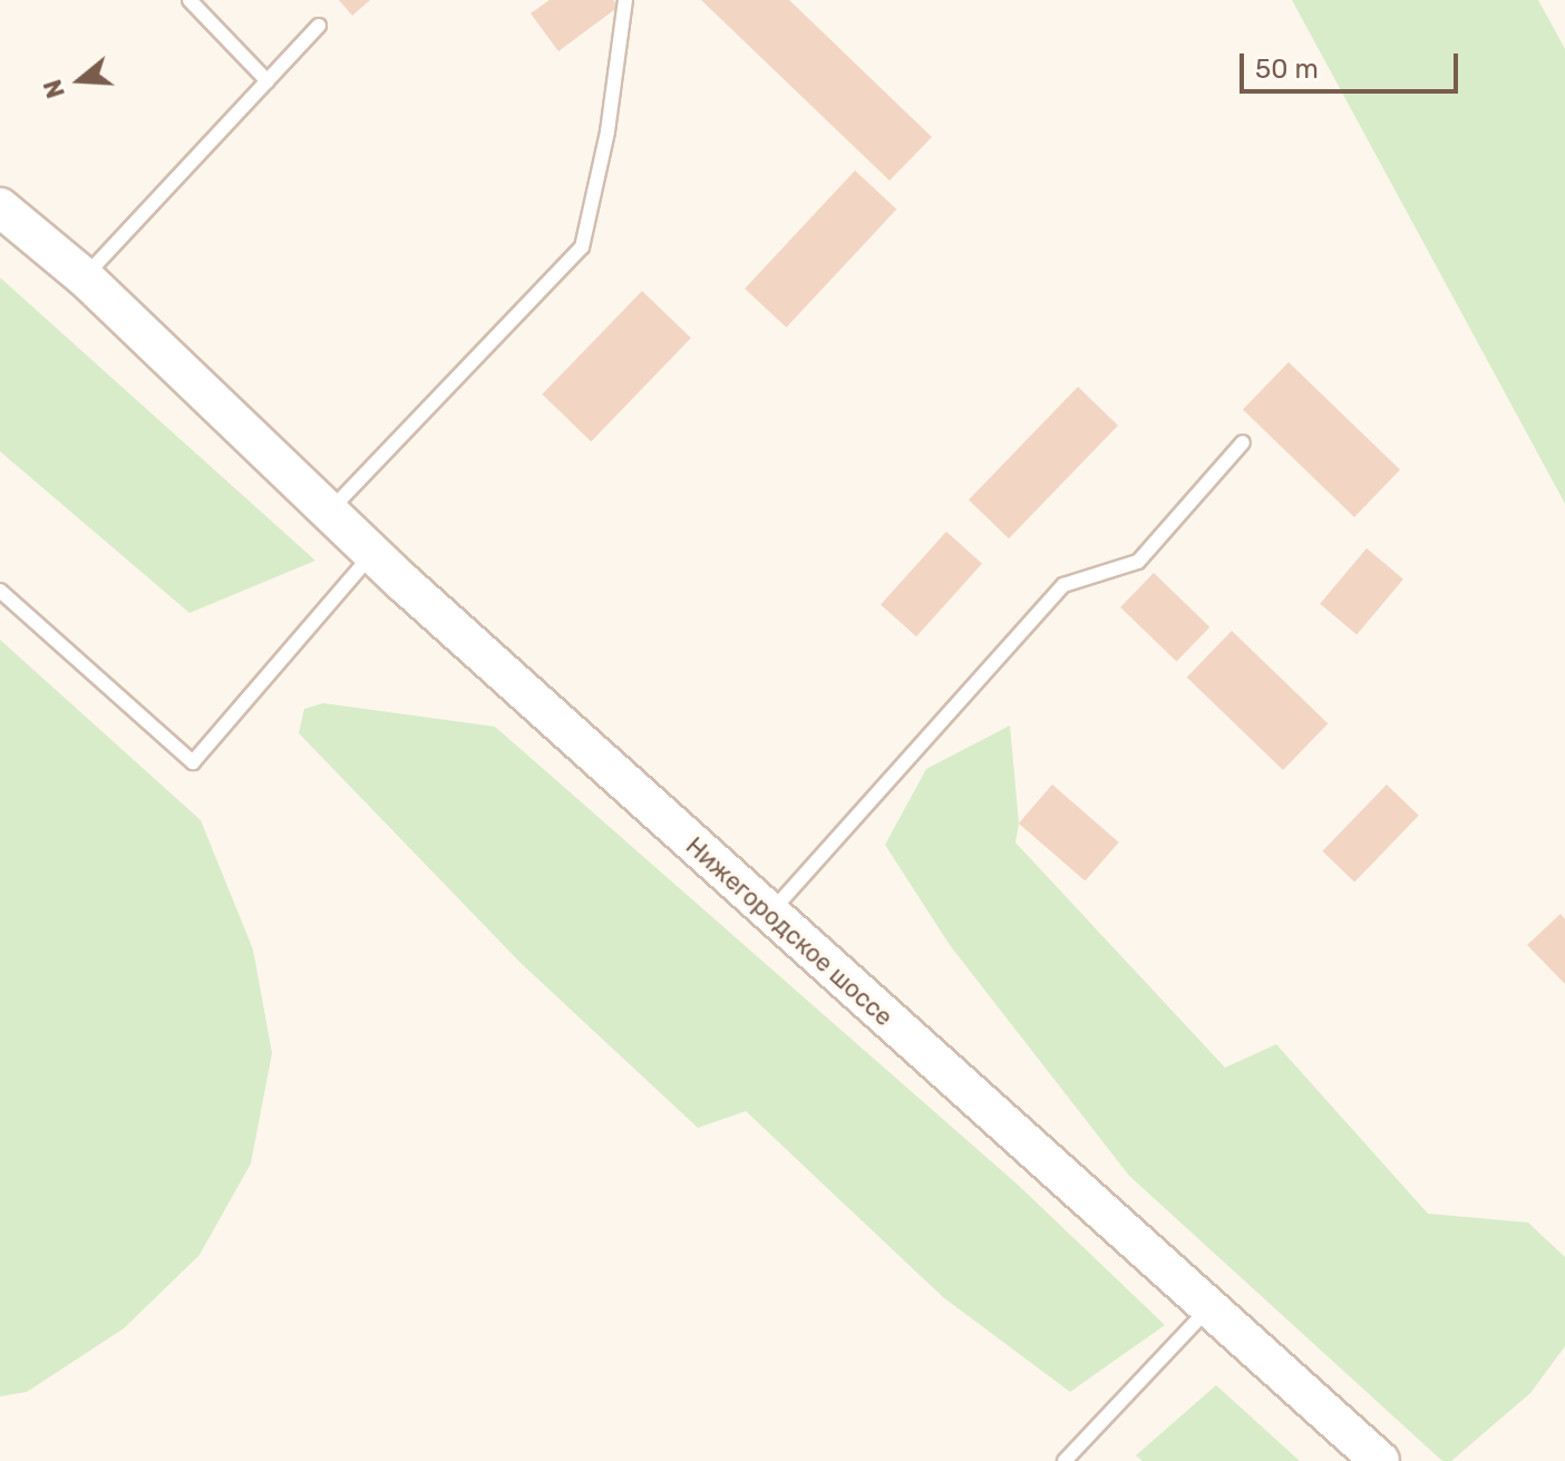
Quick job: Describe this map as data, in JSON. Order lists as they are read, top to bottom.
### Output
{
  "streets": {
    "main road": ["Нижегородское шоссе"]
  },
  "scale_bar": "50 m",
  "north": "left"
}
